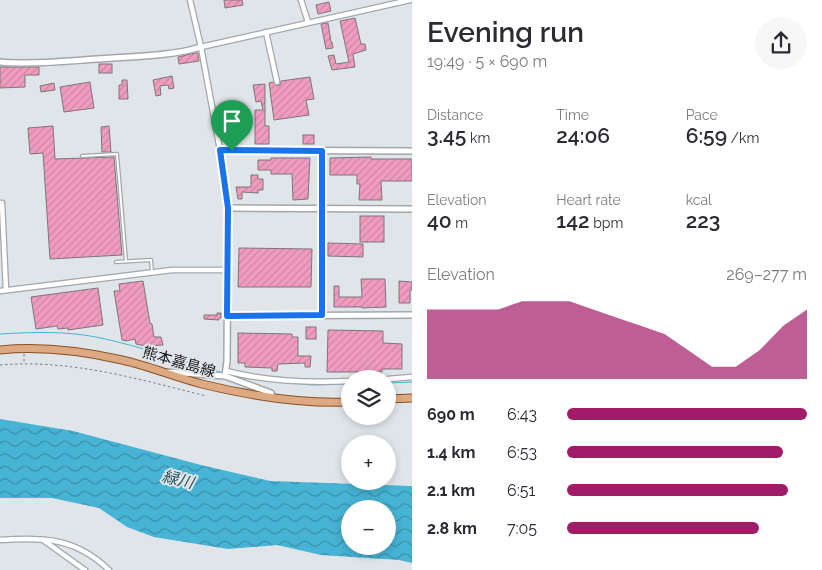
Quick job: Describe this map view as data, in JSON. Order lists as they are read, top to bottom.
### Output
{
  "streets": {
    "main road": ["熊本嘉島線"]
  },
  "water": ["緑川"],
  "page": {
    "heading": ["Evening run", "19:49 · 5 × 690 m"],
    "stats": [
      ["Distance", "3.45 km"],
      ["Time", "24:06"],
      ["Pace", "6:59 /km"],
      ["Elevation", "40 m"],
      ["Heart rate", "142 bpm"],
      ["kcal", "223"]
    ],
    "chart": ["Elevation", "269–277 m"],
    "map_buttons": ["+", "−"],
    "list": [
      {
        "name": "690 m",
        "note": "6:43"
      },
      {
        "name": "1.4 km",
        "note": "6:53"
      },
      {
        "name": "2.1 km",
        "note": "6:51"
      },
      {
        "name": "2.8 km",
        "note": "7:05"
      }
    ]
  }
}
